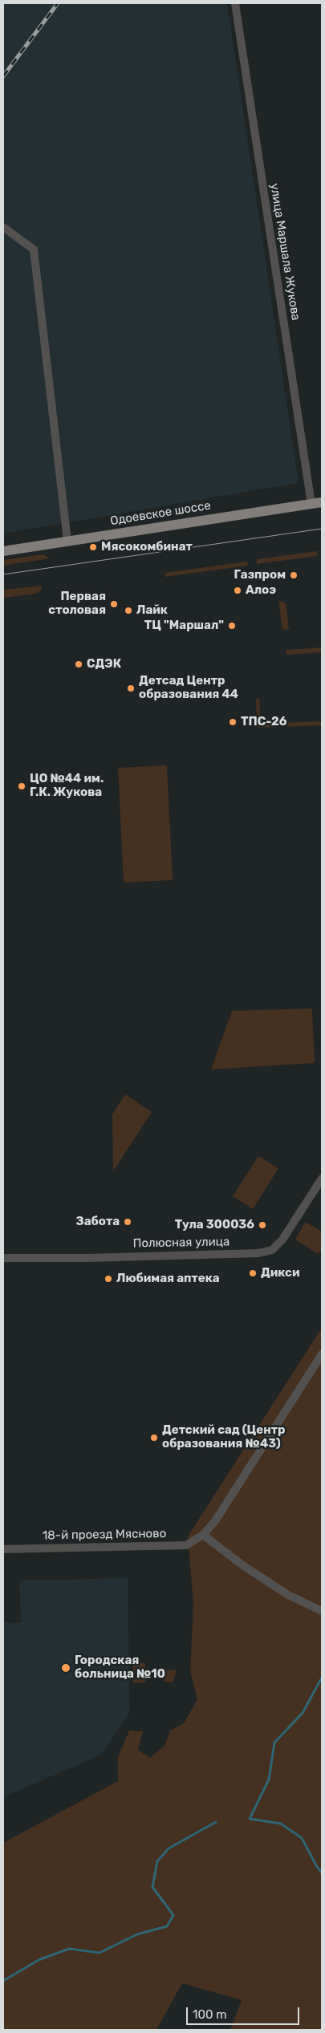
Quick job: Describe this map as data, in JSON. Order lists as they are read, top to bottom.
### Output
{
  "streets": {
    "main road": ["Одоевское шоссе"],
    "street": ["улица Маршала Жукова", "Полюсная улица", "18-й проезд Мясново"]
  },
  "crossings": [
    ["улица Маршала Жукова", "Одоевское шоссе"]
  ],
  "places": [
    "Мясокомбинат",
    "Газпром",
    "Алоэ",
    "Первая столовая",
    "Лайк",
    "ТЦ \"Маршал\"",
    "СДЭК",
    "Детсад Центр образования 44",
    "ТПС-26",
    "ЦО №44 им. Г.К. Жукова",
    "Забота",
    "Тула 300036",
    "Дикси",
    "Любимая аптека",
    "Детский сад (Центр образования №43)",
    "Городская больница №10"
  ],
  "scale_bar": "100 m"
}
